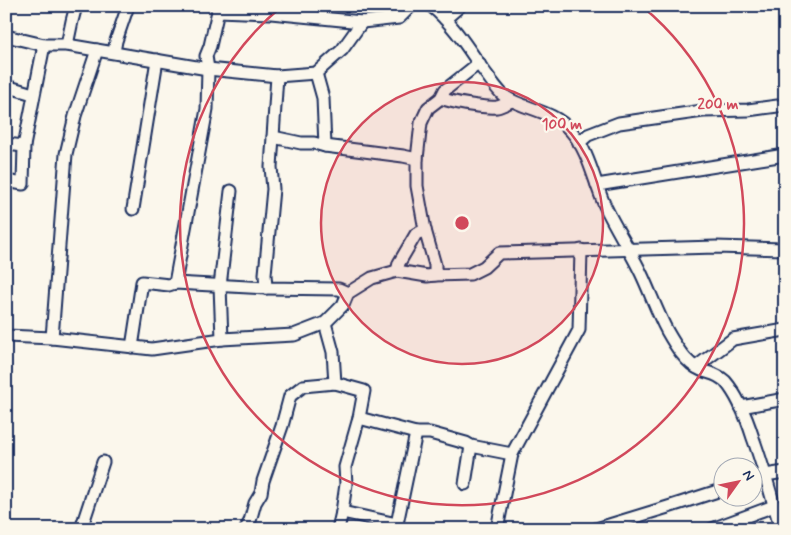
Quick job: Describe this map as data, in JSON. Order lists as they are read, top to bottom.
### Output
{
  "north": "top right",
  "rings": ["200 m", "100 m"]
}
